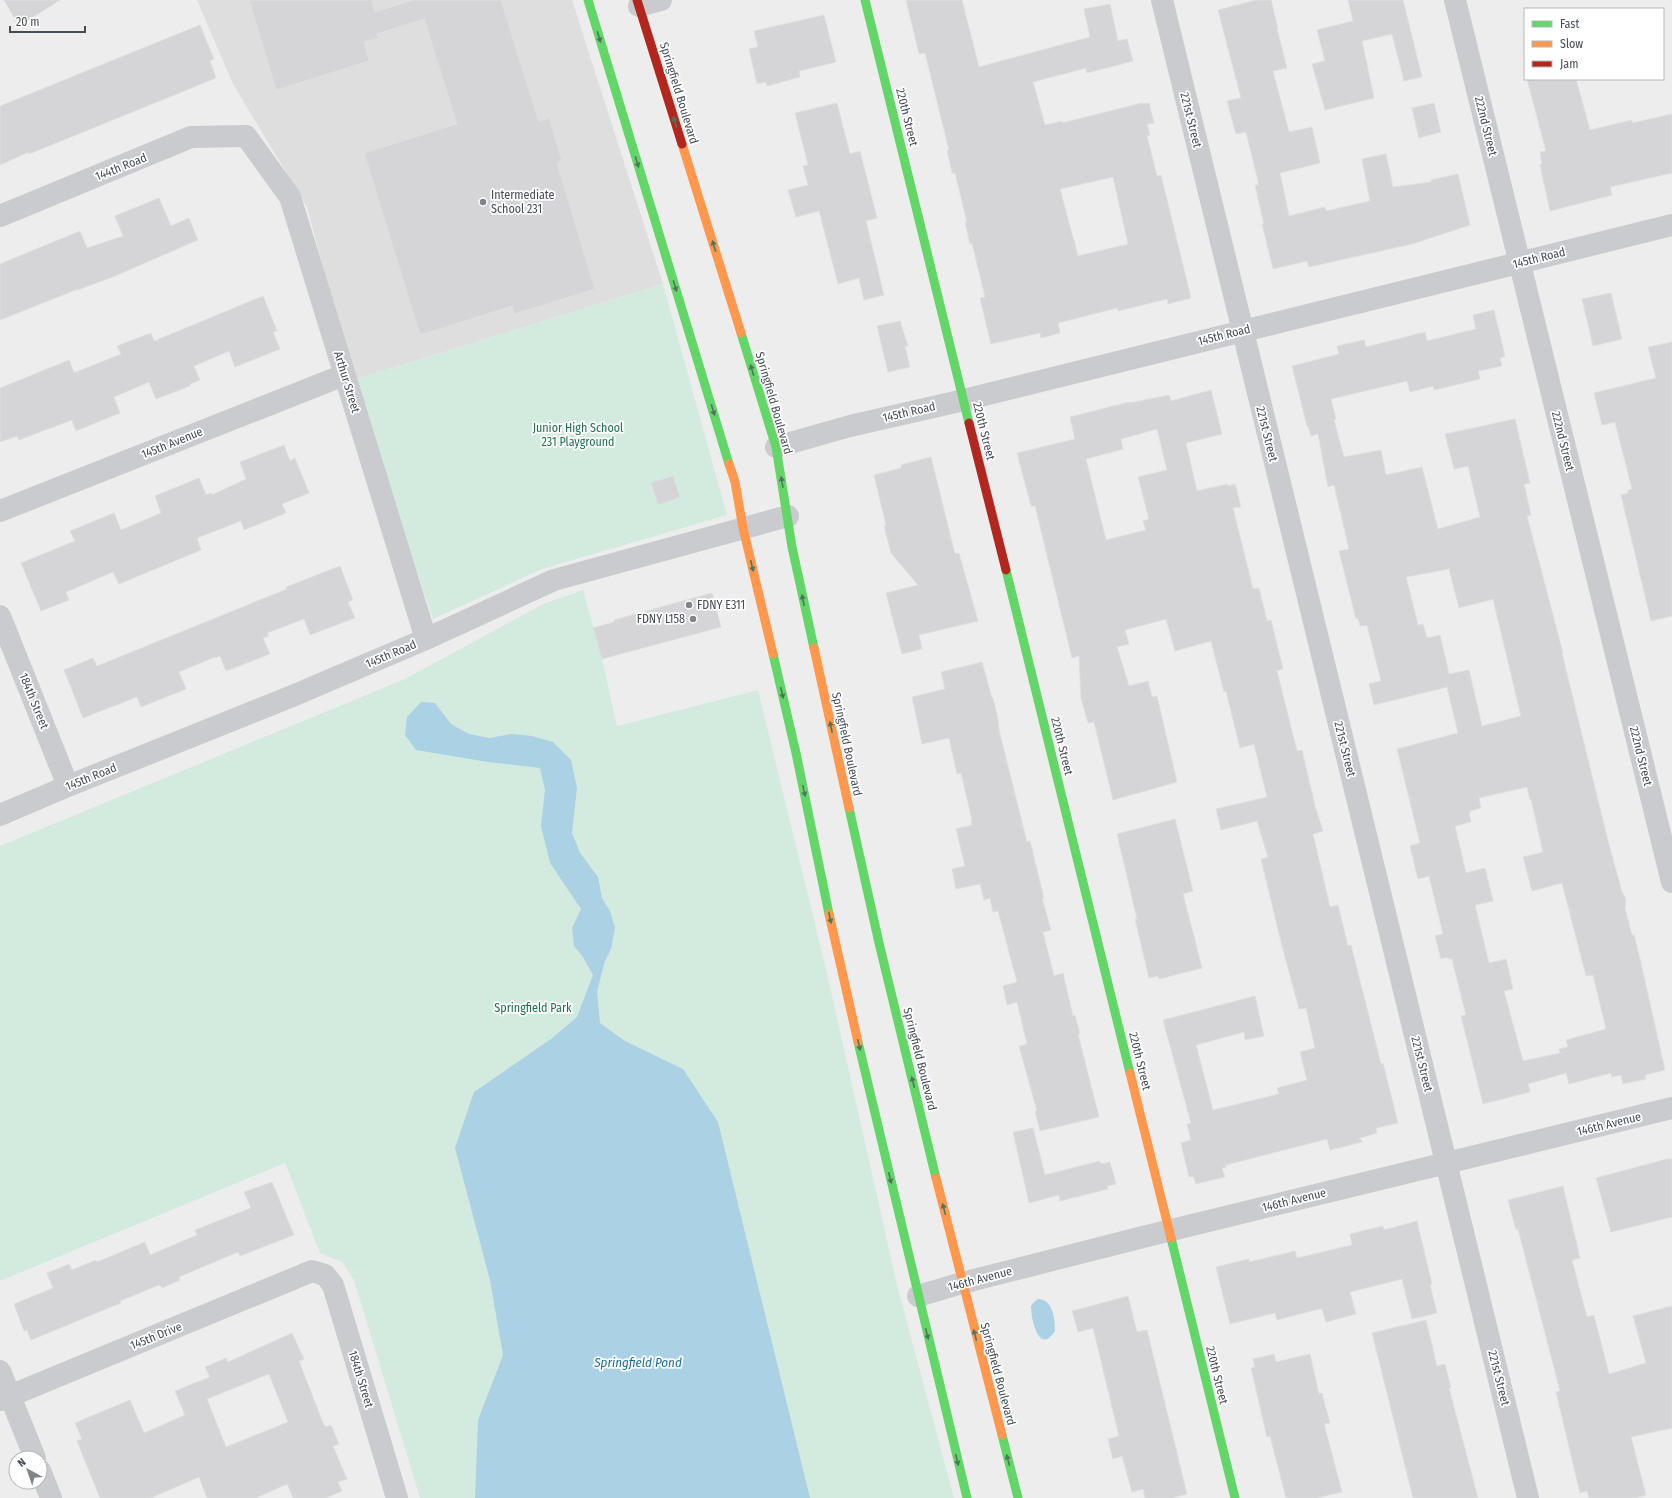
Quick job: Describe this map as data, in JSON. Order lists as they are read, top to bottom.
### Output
{
  "streets": {
    "street": [
      "Springfield Boulevard",
      "220th Street",
      "221st Street",
      "222nd Street",
      "144th Road",
      "145th Road",
      "Arthur Street",
      "145th Avenue",
      "184th Street",
      "146th Avenue",
      "145th Drive"
    ]
  },
  "crossings": [
    ["Springfield Boulevard", "145th Road"],
    ["Springfield Boulevard", "146th Avenue"],
    ["220th Street", "145th Road"],
    ["220th Street", "146th Avenue"],
    ["221st Street", "145th Road"],
    ["221st Street", "146th Avenue"],
    ["222nd Street", "145th Road"],
    ["144th Road", "Arthur Street"],
    ["145th Road", "Arthur Street"],
    ["145th Road", "184th Street"],
    ["Arthur Street", "145th Avenue"],
    ["184th Street", "145th Drive"]
  ],
  "water": ["Springfield Pond"],
  "parks": ["Junior High School 231 Playground", "Springfield Park"],
  "places": ["Intermediate School 231", "FDNY E311", "FDNY L158"],
  "legend": ["Fast", "Slow", "Jam"],
  "scale_bar": "20 m",
  "north": "top left"
}
